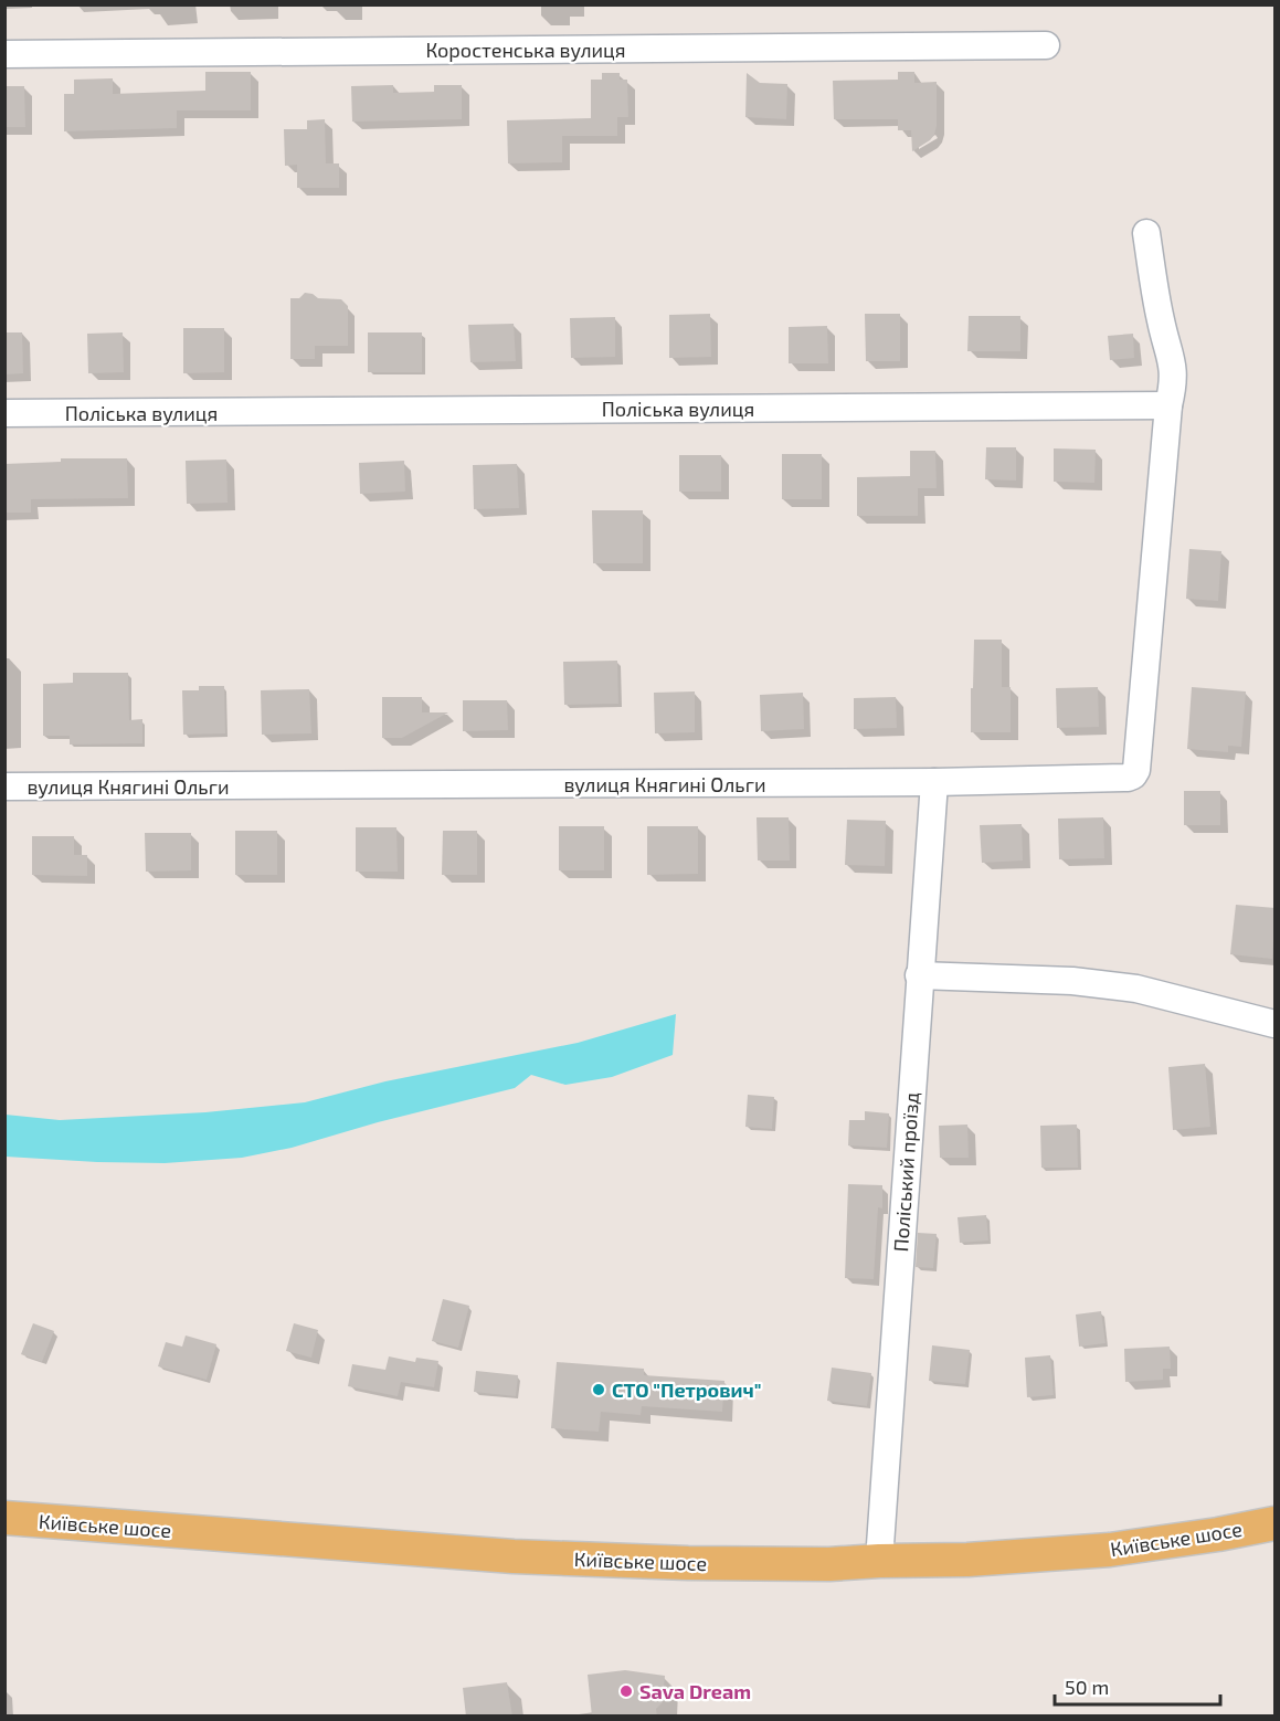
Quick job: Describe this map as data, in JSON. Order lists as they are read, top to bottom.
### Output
{
  "streets": {
    "main road": ["Київське шосе"],
    "street": [
      "Коростенська вулиця",
      "Поліська вулиця",
      "вулиця Княгині Ольги",
      "Поліський проїзд"
    ]
  },
  "crossings": [
    ["Поліська вулиця", "вулиця Княгині Ольги"],
    ["вулиця Княгині Ольги", "Поліський проїзд"],
    ["Поліський проїзд", "Київське шосе"]
  ],
  "places": ["СТО \"Петрович\"", "Sava Dream"],
  "scale_bar": "50 m"
}
